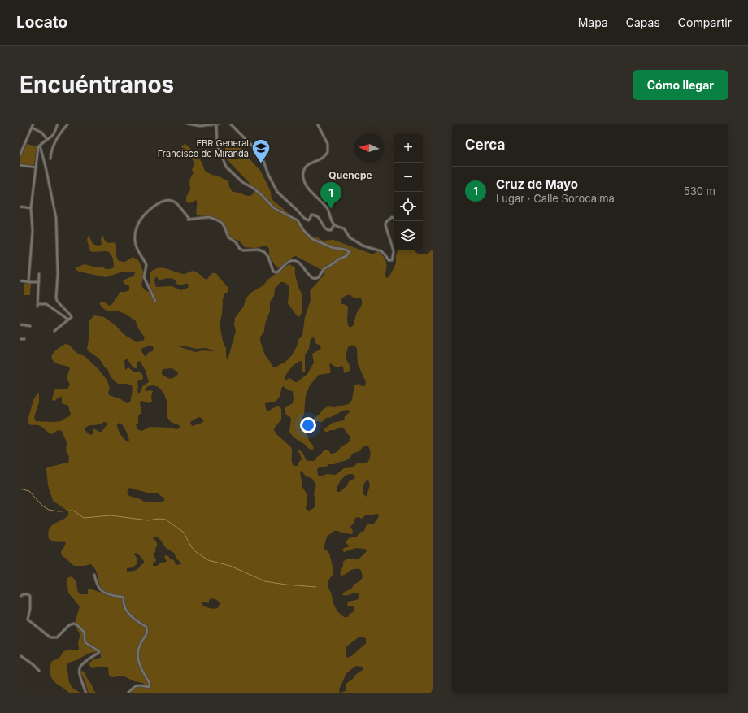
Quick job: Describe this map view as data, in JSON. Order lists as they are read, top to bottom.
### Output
{
  "districts": ["Quenepe"],
  "places": {
    "school or university": ["EBR General Francisco de Miranda"]
  },
  "north": "left",
  "page": {
    "header": "Locato",
    "nav": ["Mapa", "Capas", "Compartir"],
    "buttons": "Cómo llegar",
    "title": "Encuéntranos",
    "heading": "Cerca",
    "map_buttons": ["+", "−"],
    "list": [
      {
        "mark": "1",
        "name": "Cruz de Mayo",
        "note": "Lugar · Calle Sorocaima",
        "value": "530 m"
      }
    ],
    "pins": "1"
  }
}
